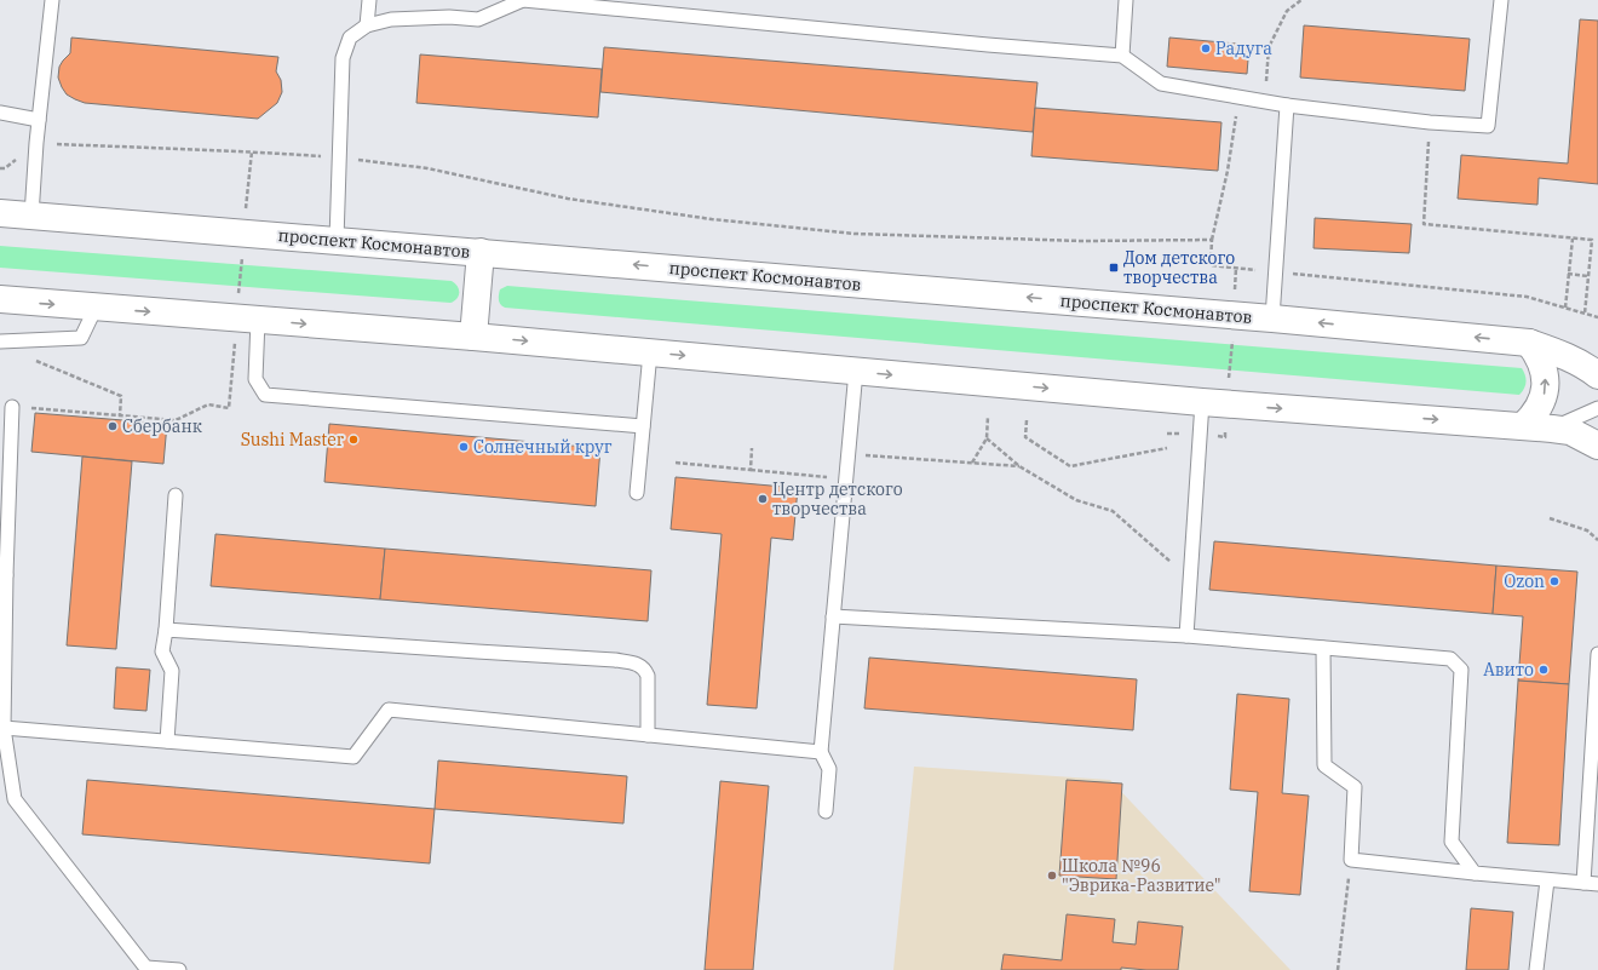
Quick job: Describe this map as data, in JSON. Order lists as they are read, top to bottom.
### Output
{
  "streets": {
    "main road": ["проспект Космонавтов"]
  },
  "places": {
    "other": [
      "Радуга",
      "Сбербанк",
      "Sushi Master",
      "Солнечный круг",
      "Центр детского творчества",
      "Ozon",
      "Авито",
      "Школа №96 \"Эврика-Развитие\""
    ],
    "transit": ["Дом детского творчества"]
  }
}
